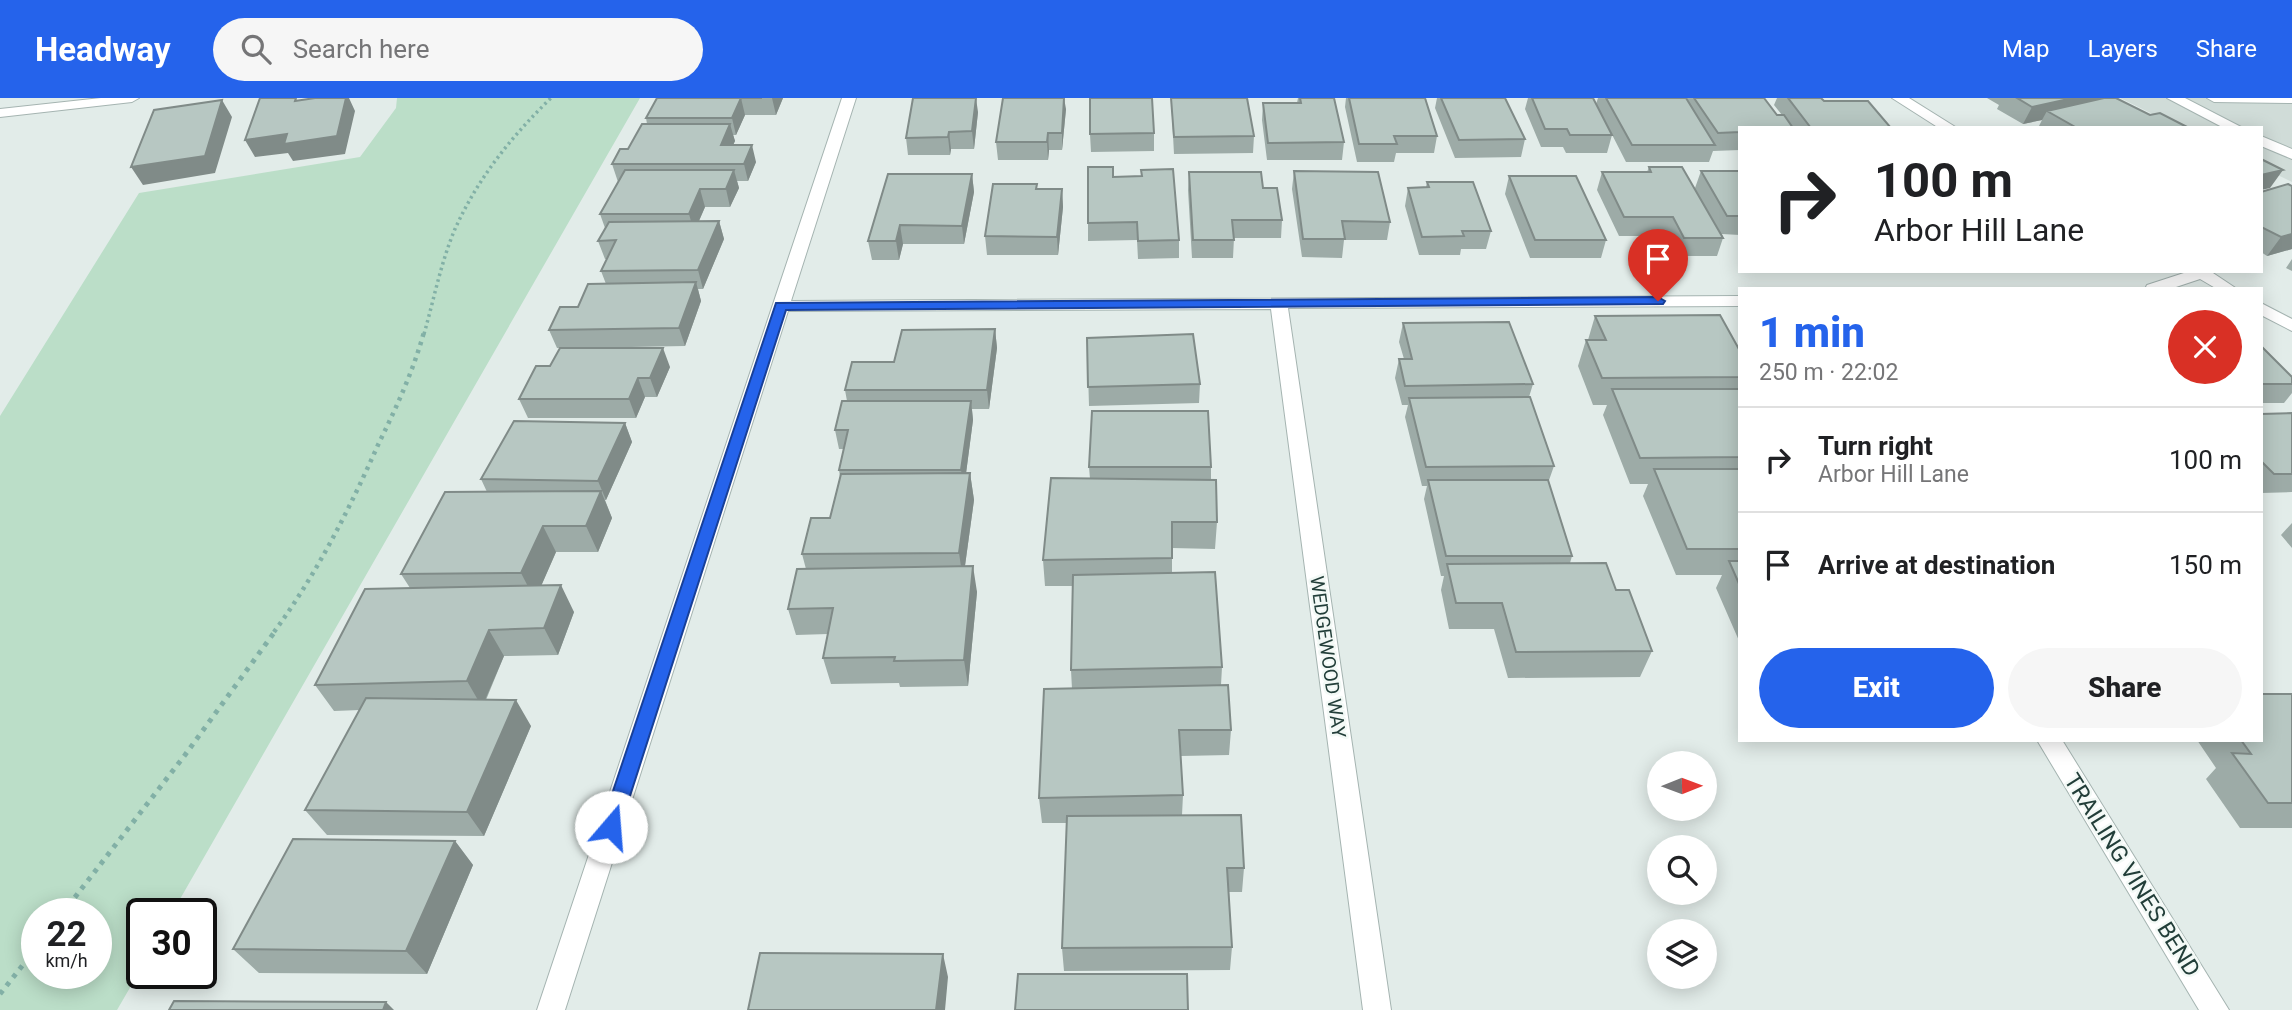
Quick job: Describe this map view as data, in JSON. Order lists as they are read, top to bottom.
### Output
{
  "streets": {
    "street": ["WEDGEWOOD WAY", "TRAILING VINES BEND"]
  },
  "north": "right",
  "page": {
    "header": "Headway",
    "search": "Search here",
    "nav": ["Map", "Layers", "Share"],
    "turn": ["100 m", "Arbor Hill Lane"],
    "heading": ["1 min", "250 m · 22:02"],
    "list": [
      {
        "name": "Turn right",
        "note": "Arbor Hill Lane",
        "value": "100 m"
      },
      {
        "name": "Arrive at destination",
        "value": "150 m"
      }
    ],
    "buttons": ["Exit", "Share"],
    "speed": "22 km/h",
    "limit": "30"
  }
}
